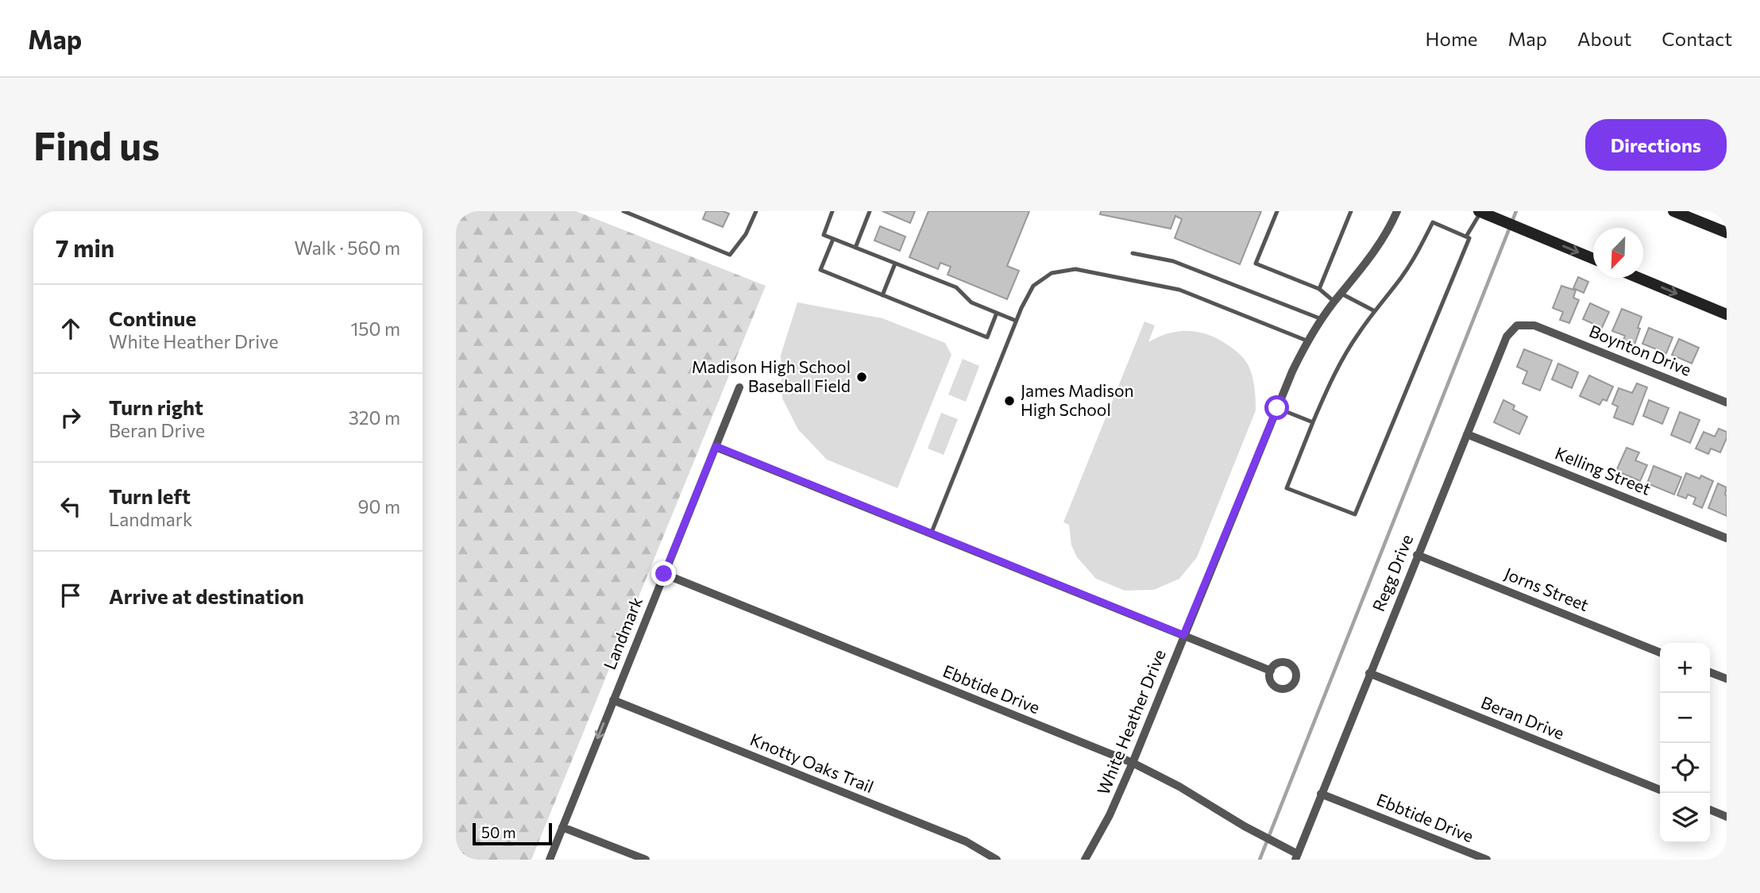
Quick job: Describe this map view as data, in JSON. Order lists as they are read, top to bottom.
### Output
{
  "streets": {
    "street": [
      "Boynton Drive",
      "Kelling Street",
      "Regg Drive",
      "Jorns Street",
      "Landmark",
      "Ebbtide Drive",
      "Beran Drive",
      "White Heather Drive",
      "Knotty Oaks Trail"
    ]
  },
  "crossings": [
    ["Boynton Drive", "Regg Drive"],
    ["Kelling Street", "Regg Drive"],
    ["Regg Drive", "Jorns Street"],
    ["Regg Drive", "Ebbtide Drive"],
    ["Regg Drive", "Beran Drive"],
    ["Landmark", "Ebbtide Drive"],
    ["Landmark", "Knotty Oaks Trail"],
    ["Ebbtide Drive", "White Heather Drive"]
  ],
  "places": ["Madison High School Baseball Field", "James Madison High School"],
  "scale_bar": "50 m",
  "north": "bottom left",
  "page": {
    "header": "Map",
    "nav": [
      "Home",
      "Map",
      "About",
      "Contact"
    ],
    "buttons": "Directions",
    "title": "Find us",
    "heading": ["7 min", "Walk · 560 m"],
    "list": [
      ["Continue", "White Heather Drive", "150 m"],
      ["Turn right", "Beran Drive", "320 m"],
      ["Turn left", "Landmark", "90 m"],
      "Arrive at destination"
    ],
    "map_buttons": ["+", "−"],
    "scale": "50 m"
  }
}
